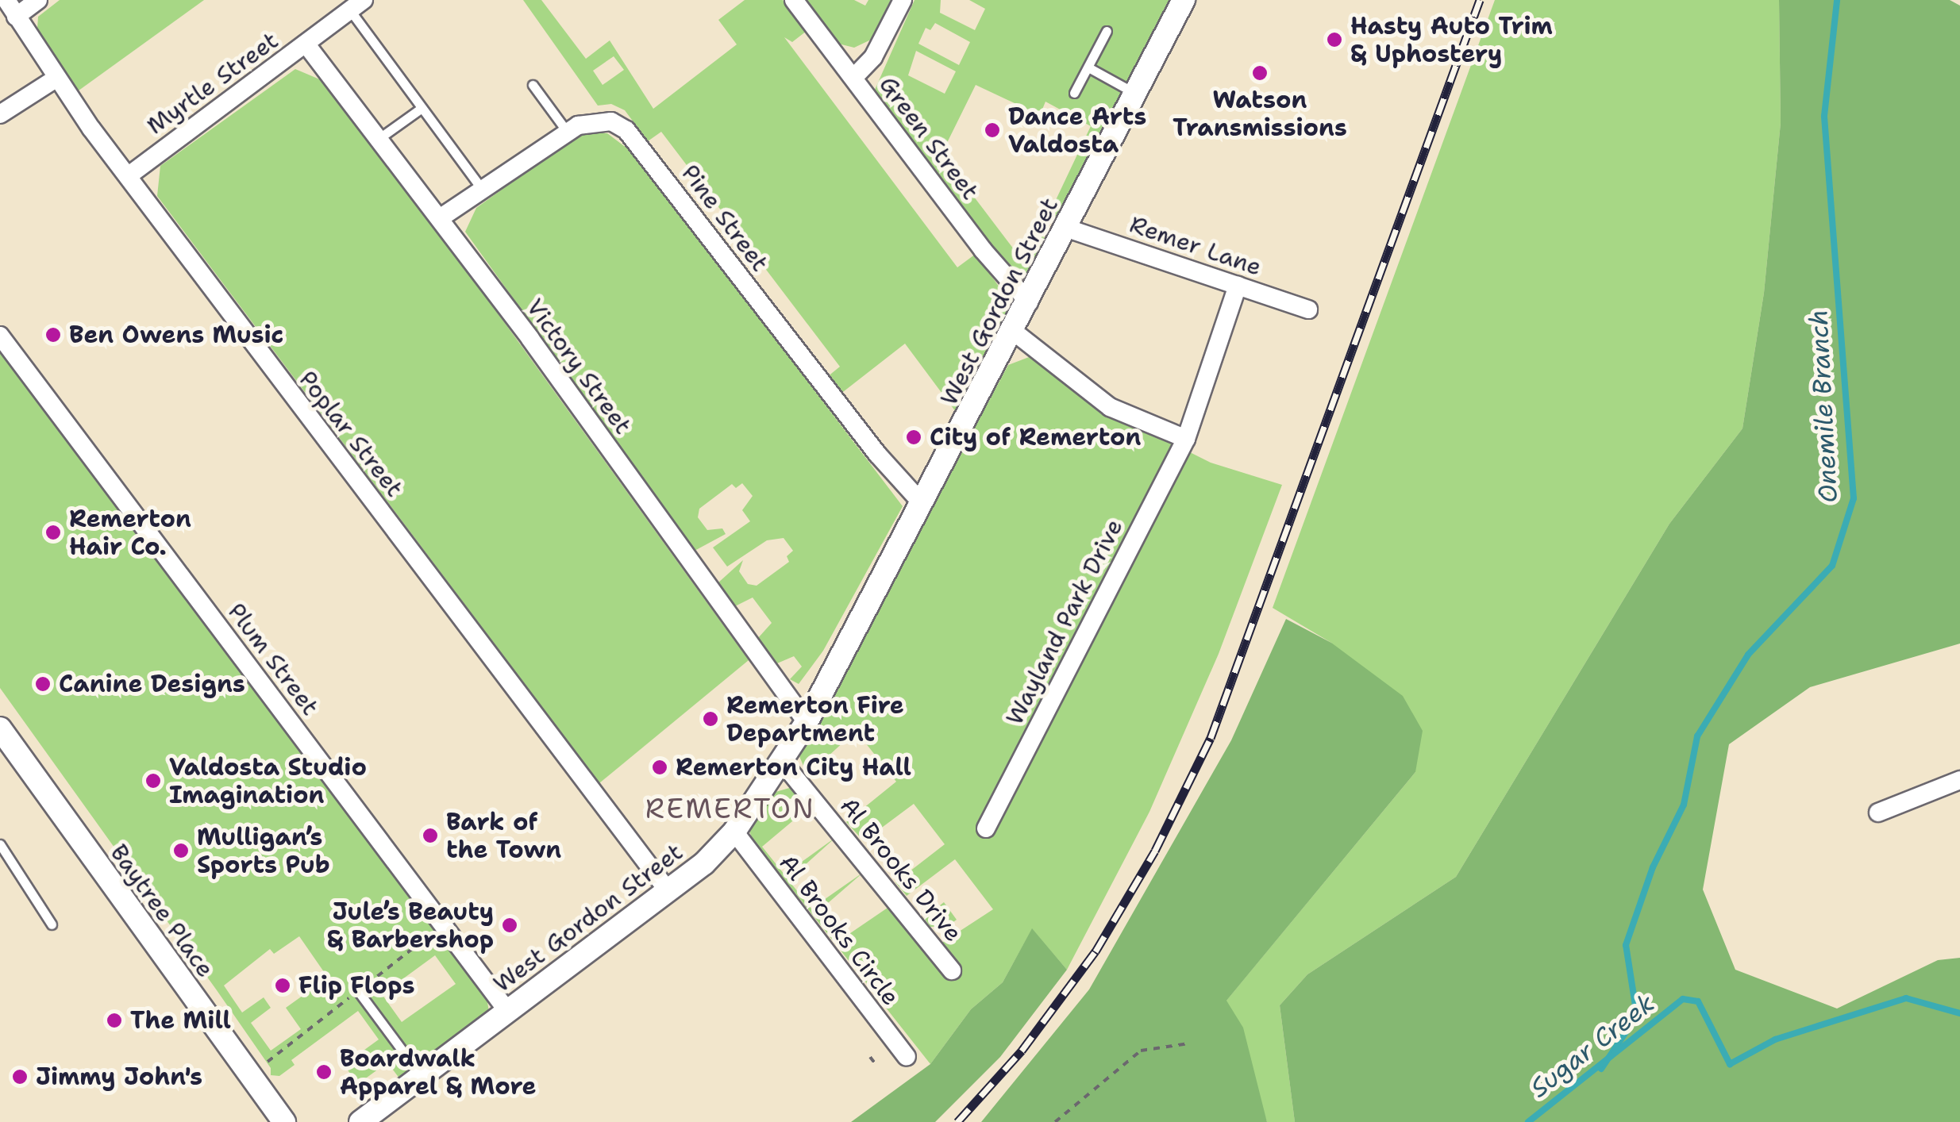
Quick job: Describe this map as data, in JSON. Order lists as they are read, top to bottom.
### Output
{
  "streets": {
    "street": [
      "Myrtle Street",
      "Green Street",
      "Pine Street",
      "Remer Lane",
      "West Gordon Street",
      "Victory Street",
      "Poplar Street",
      "Wayland Park Drive",
      "Plum Street",
      "Al Brooks Drive",
      "Baytree Place",
      "Al Brooks Circle"
    ]
  },
  "crossings": [
    ["Myrtle Street", "Victory Street"],
    ["Myrtle Street", "Poplar Street"],
    ["Green Street", "West Gordon Street"],
    ["Pine Street", "West Gordon Street"],
    ["Pine Street", "Victory Street"],
    ["Remer Lane", "West Gordon Street"],
    ["Remer Lane", "Wayland Park Drive"],
    ["West Gordon Street", "Victory Street"],
    ["West Gordon Street", "Poplar Street"],
    ["West Gordon Street", "Plum Street"],
    ["West Gordon Street", "Al Brooks Drive"],
    ["West Gordon Street", "Al Brooks Circle"]
  ],
  "districts": ["REMERTON"],
  "water": ["Onemile Branch", "Sugar Creek"],
  "places": [
    "Hasty Auto Trim & Uphostery",
    "Watson Transmissions",
    "Dance Arts Valdosta",
    "Ben Owens Music",
    "City of Remerton",
    "Remerton Hair Co.",
    "Canine Designs",
    "Remerton Fire Department",
    "Remerton City Hall",
    "Valdosta Studio Imagination",
    "Bark of the Town",
    "Mulligan’s Sports Pub",
    "Jule’s Beauty & Barbershop",
    "Flip Flops",
    "The Mill",
    "Boardwalk Apparel & More",
    "Jimmy John's"
  ]
}
